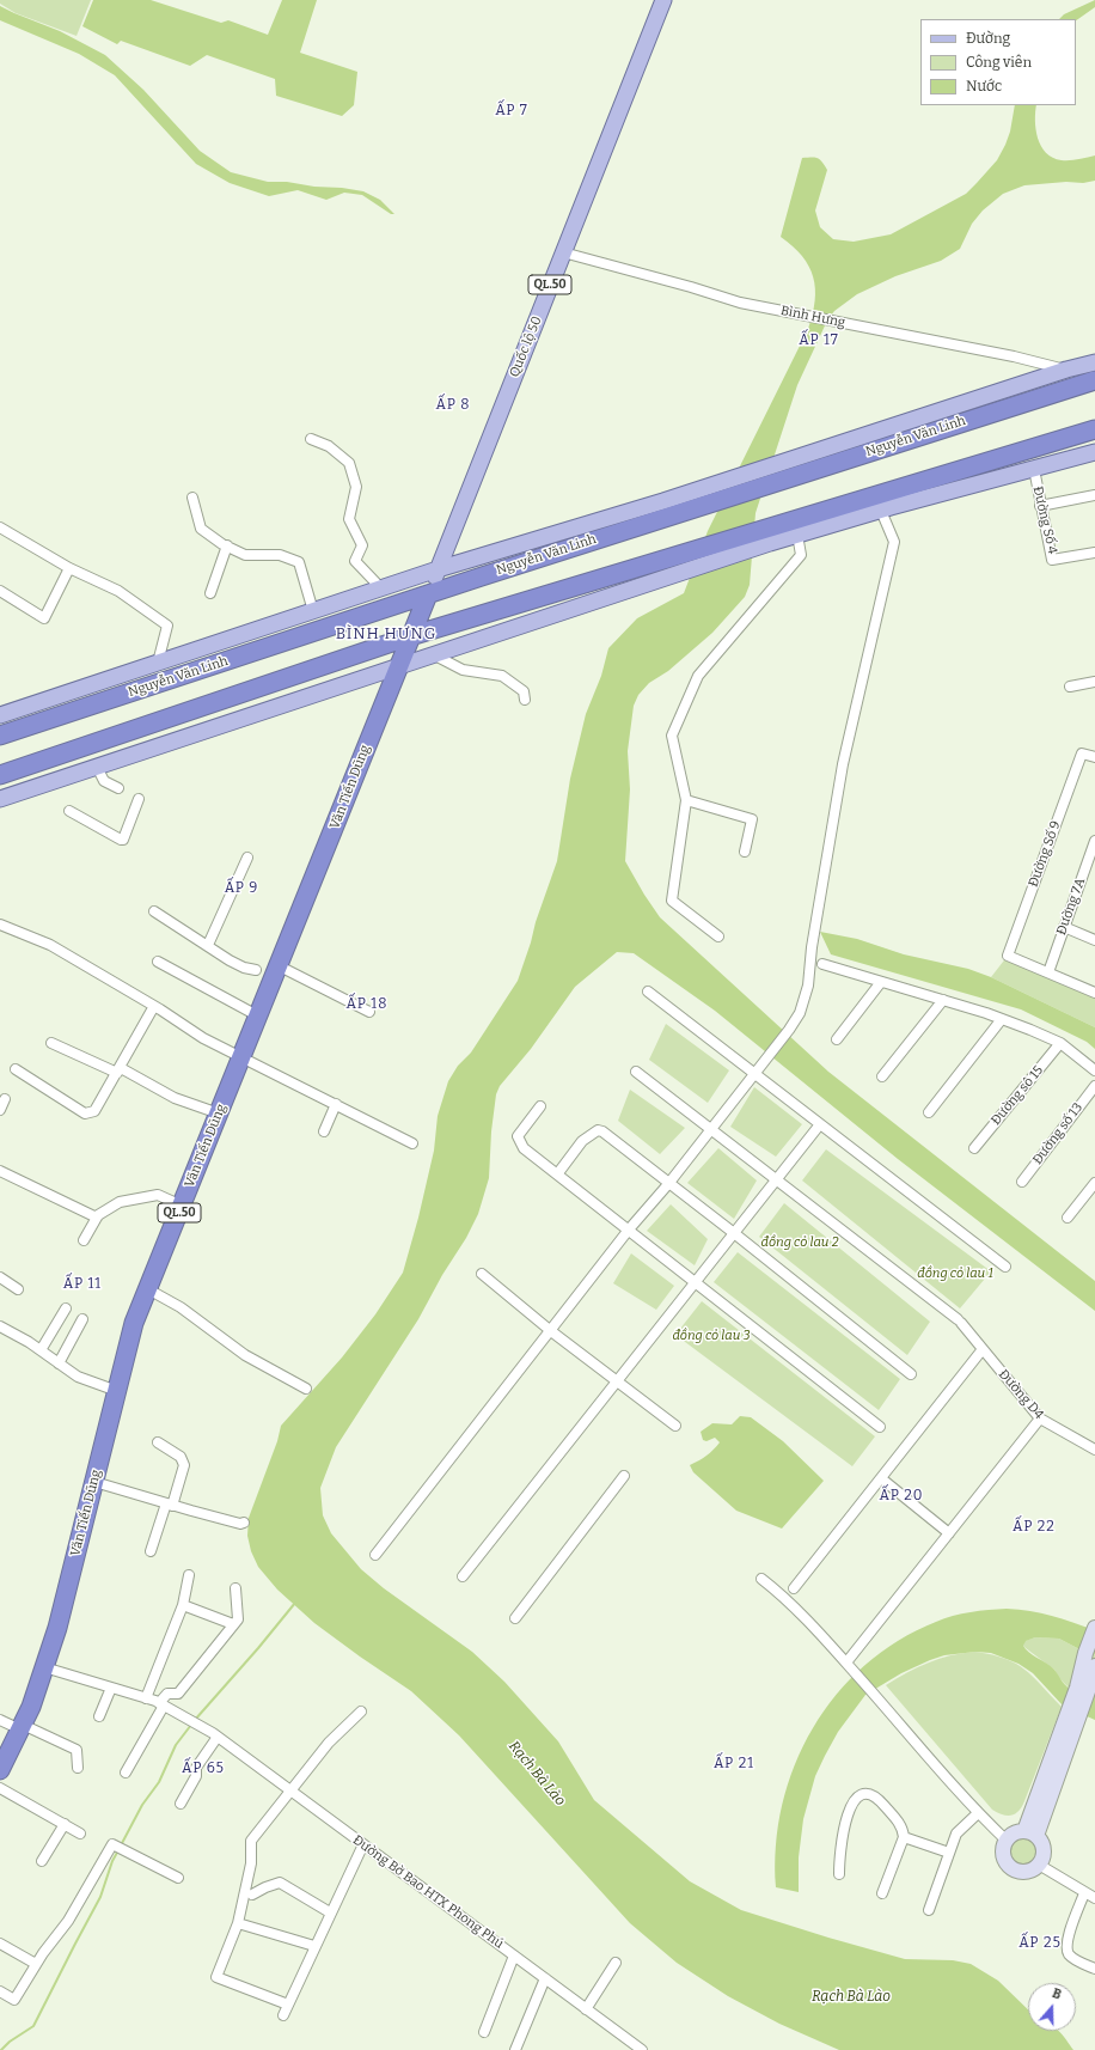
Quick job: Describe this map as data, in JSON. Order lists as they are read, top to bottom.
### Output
{
  "streets": {
    "highway": [
      "QL.50",
      "Quốc lộ 50",
      "Nguyễn Văn Linh",
      "Văn Tiến Dũng"
    ],
    "street": [
      "Bình Hưng",
      "Đường Số 4",
      "Đường Số 9",
      "Đường 7A",
      "Đường sô 15",
      "Đường số 13",
      "Đường D4",
      "Đường Bờ Bao HTX Phong Phú"
    ]
  },
  "crossings": [
    ["Bình Hưng", "Quốc lộ 50"],
    ["Bình Hưng", "Nguyễn Văn Linh"],
    ["Quốc lộ 50", "Nguyễn Văn Linh"],
    ["Quốc lộ 50", "Văn Tiến Dũng"],
    ["Đường Số 9", "Đường 7A"]
  ],
  "districts": [
    "ẤP 7",
    "ẤP 17",
    "ẤP 8",
    "BÌNH HƯNG",
    "ẤP 9",
    "ẤP 18",
    "ẤP 11",
    "ẤP 20",
    "ẤP 22",
    "ẤP 21",
    "ẤP 65",
    "ẤP 25"
  ],
  "water": ["Rạch Bà Lào"],
  "parks": ["đồng cỏ lau 2", "đồng cỏ lau 1", "đồng cỏ lau 3"],
  "legend": ["Đường", "Công viên", "Nước"],
  "north": "top"
}
